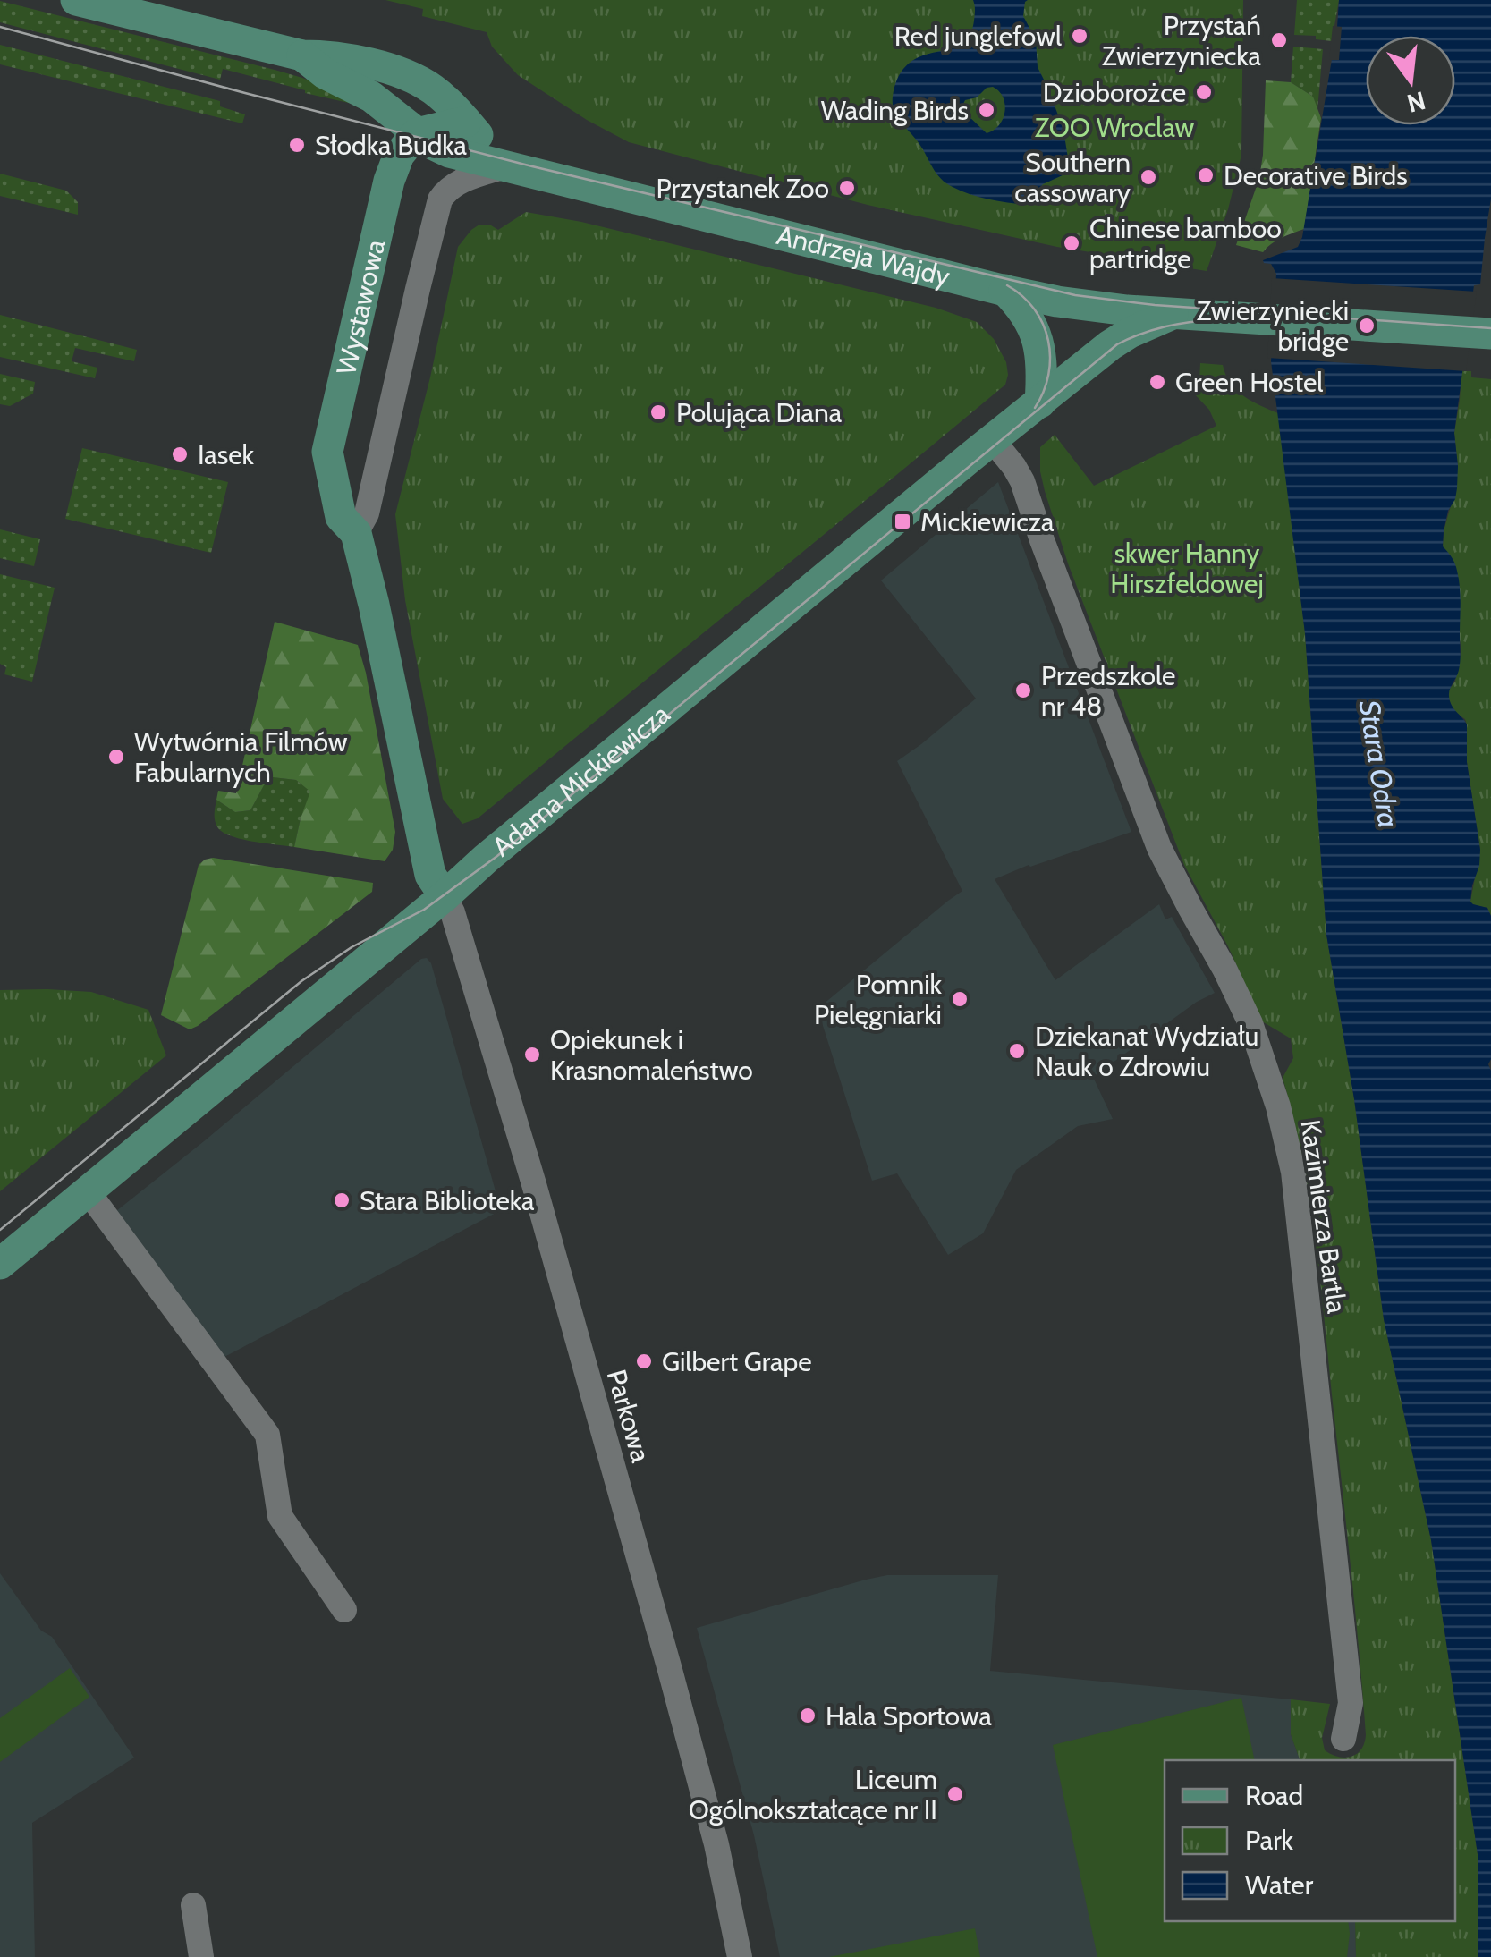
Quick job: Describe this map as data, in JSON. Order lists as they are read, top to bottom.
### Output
{
  "streets": {
    "main road": ["Andrzeja Wajdy", "Wystawowa", "Adama Mickiewicza"],
    "street": ["Kazimierza Bartla", "Parkowa"]
  },
  "crossings": [
    ["Andrzeja Wajdy", "Wystawowa"],
    ["Andrzeja Wajdy", "Adama Mickiewicza"],
    ["Wystawowa", "Adama Mickiewicza"],
    ["Wystawowa", "Parkowa"],
    ["Adama Mickiewicza", "Kazimierza Bartla"],
    ["Adama Mickiewicza", "Parkowa"]
  ],
  "water": ["Stara Odra"],
  "parks": ["ZOO Wroclaw", "skwer Hanny Hirszfeldowej"],
  "places": {
    "other": [
      "Red junglefowl",
      "Przystań Zwierzyniecka",
      "Dzioborożce",
      "Wading Birds",
      "Słodka Budka",
      "Decorative Birds",
      "Southern cassowary",
      "Przystanek Zoo",
      "Chinese bamboo partridge",
      "Zwierzyniecki bridge",
      "Green Hostel",
      "Polująca Diana",
      "Iasek",
      "Przedszkole nr 48",
      "Wytwórnia Filmów Fabularnych",
      "Pomnik Pielęgniarki",
      "Dziekanat Wydziału Nauk o Zdrowiu",
      "Opiekunek i Krasnomaleństwo",
      "Stara Biblioteka",
      "Gilbert Grape",
      "Hala Sportowa",
      "Liceum Ogólnokształcące nr II"
    ],
    "transit": ["Mickiewicza"]
  },
  "legend": ["Road", "Park", "Water"],
  "north": "bottom"
}
